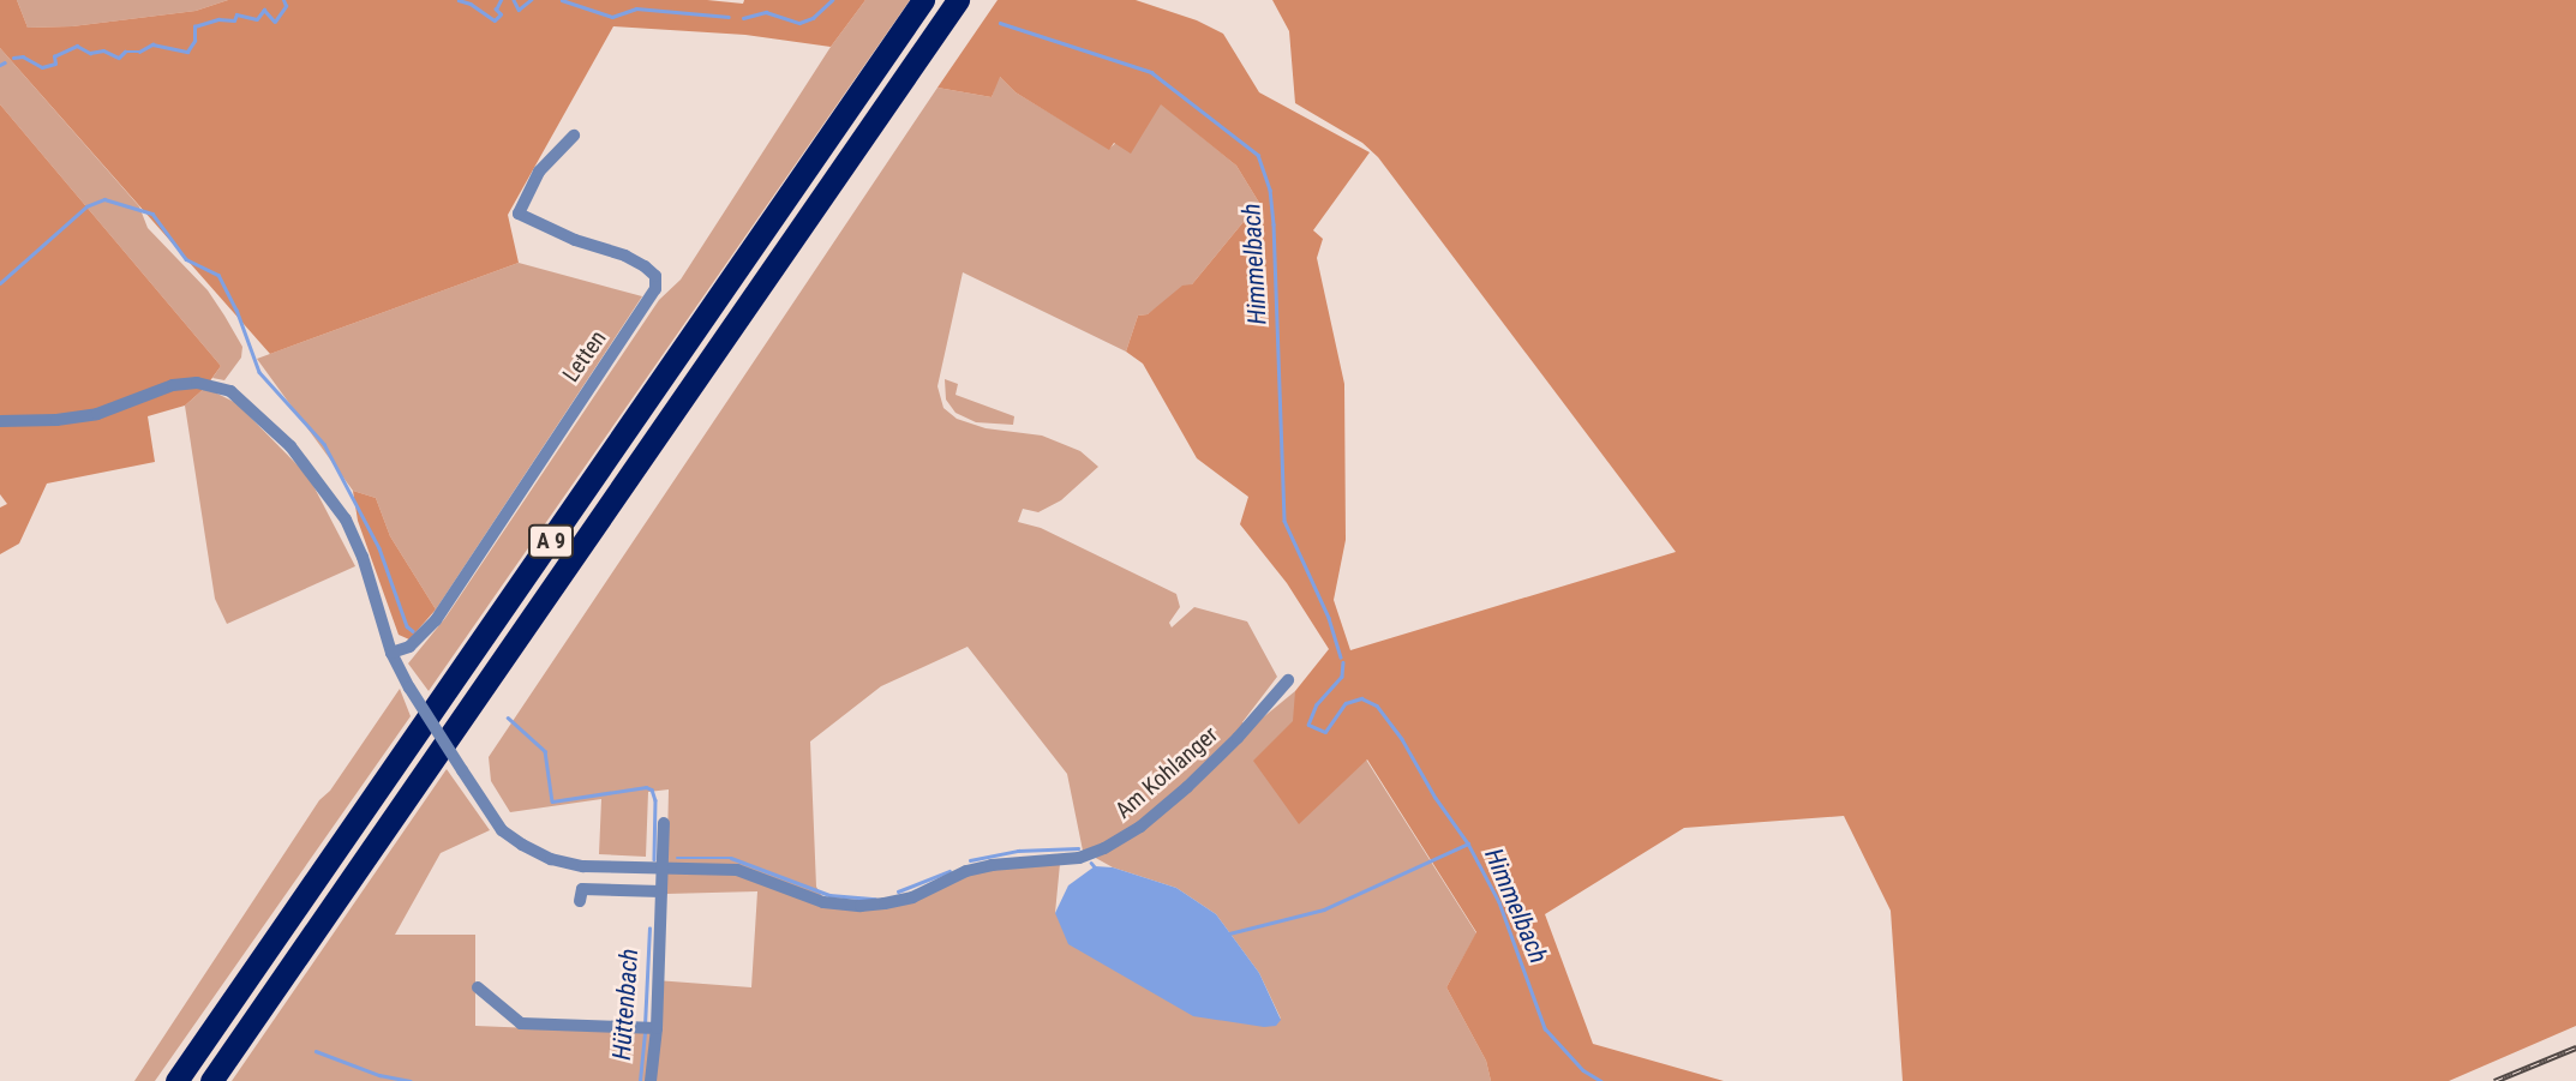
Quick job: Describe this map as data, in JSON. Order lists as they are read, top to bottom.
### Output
{
  "streets": {
    "highway": ["A 9"],
    "street": ["Letten", "Am Kohlanger"]
  },
  "water": ["Himmelbach", "Hüttenbach"]
}
